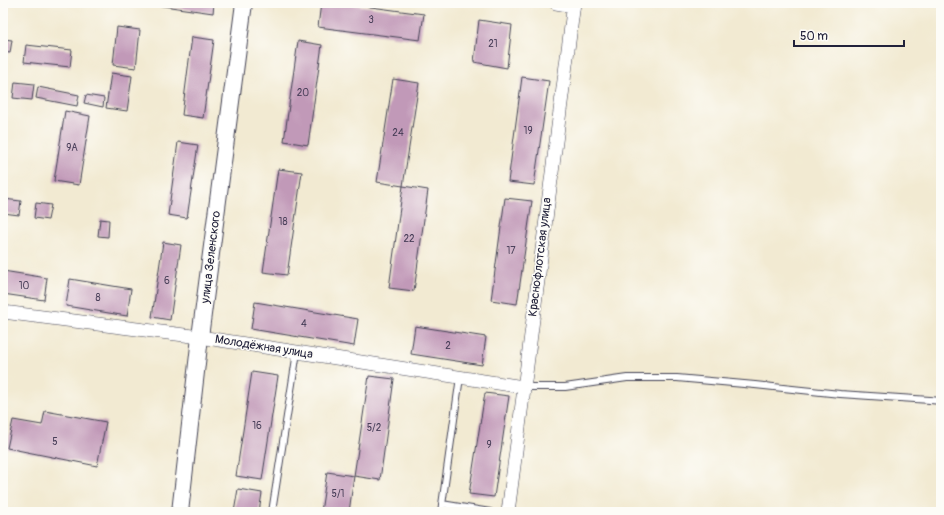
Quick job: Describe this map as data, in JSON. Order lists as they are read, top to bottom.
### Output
{
  "streets": {
    "street": ["улица Зеленского", "Краснофлотская улица", "Молодёжная улица"]
  },
  "crossings": [
    ["улица Зеленского", "Молодёжная улица"],
    ["Краснофлотская улица", "Молодёжная улица"]
  ],
  "house_numbers": [
    "3",
    "21",
    "20",
    "19",
    "24",
    "9А",
    "18",
    "22",
    "17",
    "6",
    "10",
    "8",
    "4",
    "2",
    "16",
    "5/2",
    "5",
    "9",
    "5/1"
  ],
  "scale_bar": "50 m"
}
